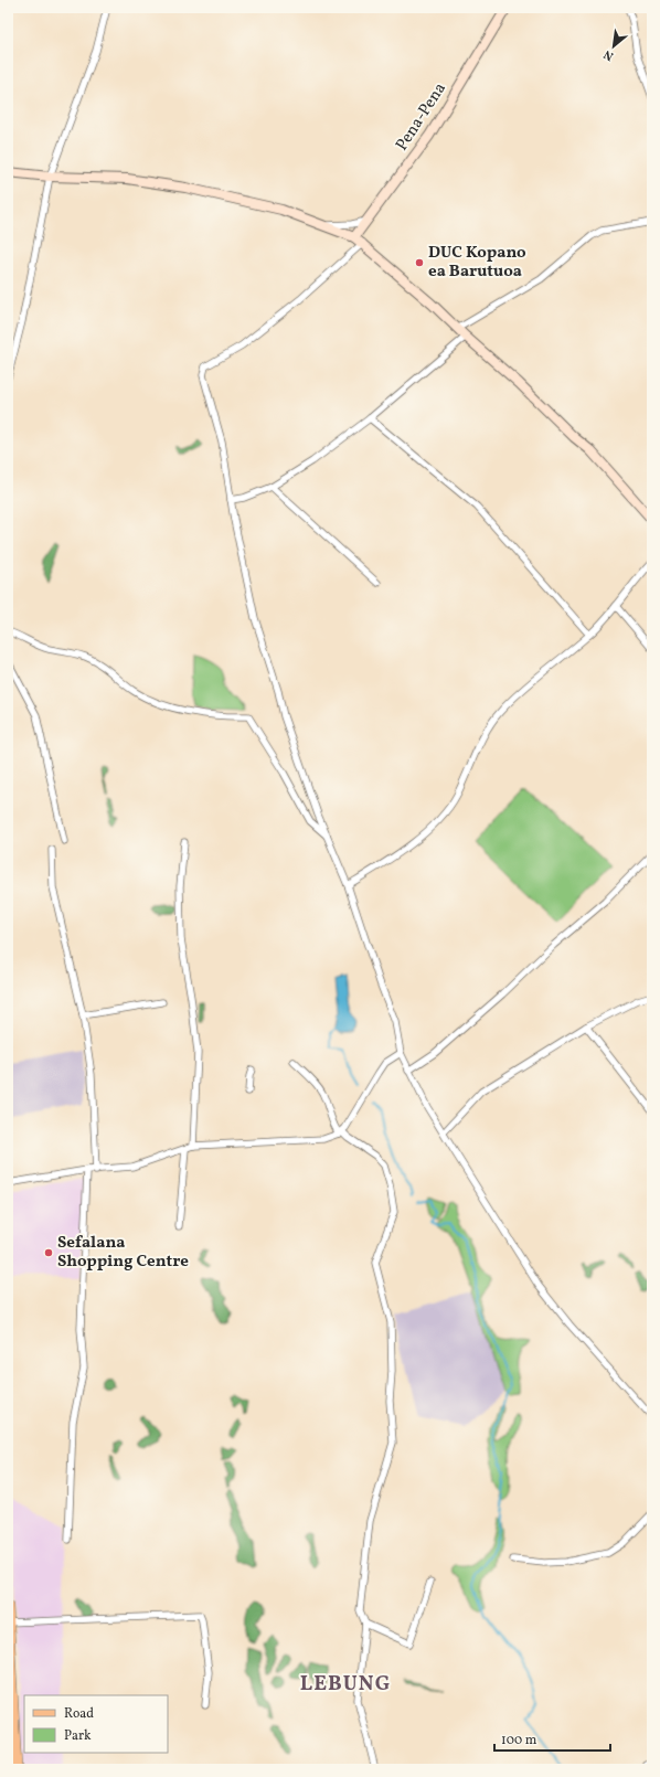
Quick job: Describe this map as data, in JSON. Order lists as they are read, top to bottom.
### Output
{
  "streets": {
    "main road": ["Pena-Pena"]
  },
  "districts": ["LEBUNG"],
  "places": ["DUC Kopano ea Barutuoa", "Sefalana Shopping Centre"],
  "legend": ["Road", "Park"],
  "scale_bar": "100 m",
  "north": "bottom left"
}
